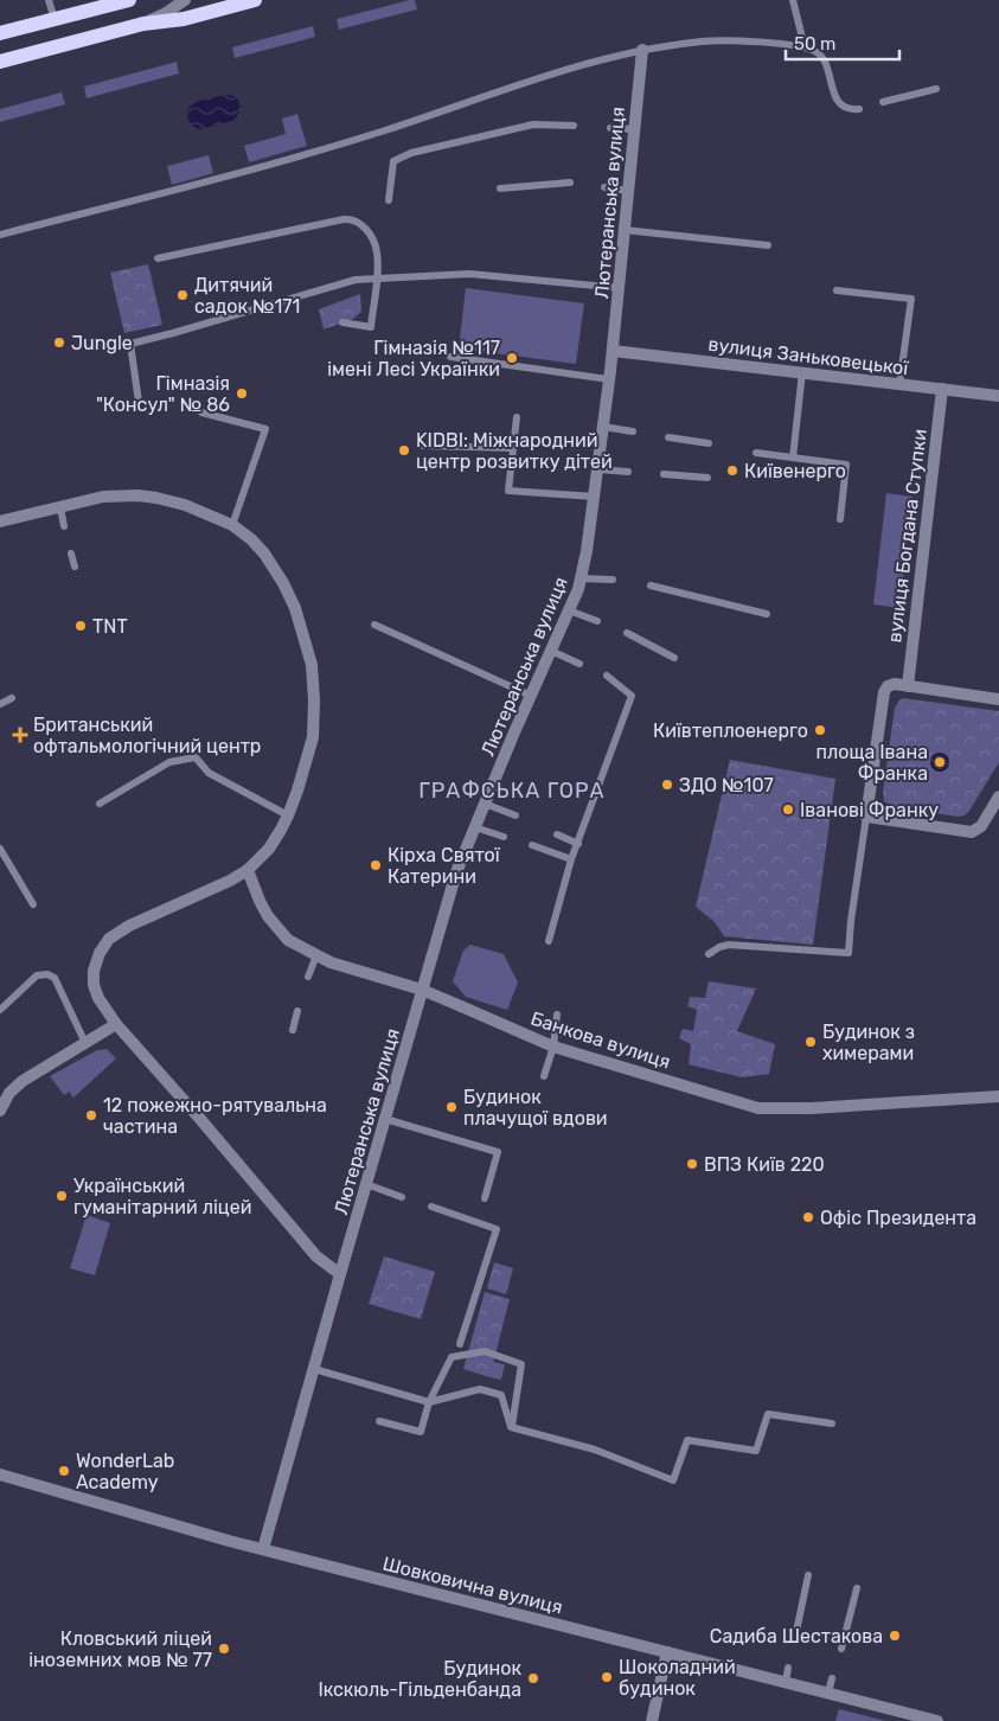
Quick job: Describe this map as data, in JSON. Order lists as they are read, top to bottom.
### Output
{
  "streets": {
    "street": [
      "Лютеранська вулиця",
      "вулиця Заньковецької",
      "вулиця Богдана Ступки",
      "Банкова вулиця",
      "Шовковична вулиця"
    ]
  },
  "crossings": [
    ["Лютеранська вулиця", "вулиця Заньковецької"],
    ["Лютеранська вулиця", "Банкова вулиця"],
    ["Лютеранська вулиця", "Шовковична вулиця"],
    ["вулиця Заньковецької", "вулиця Богдана Ступки"]
  ],
  "districts": ["ГРАФСЬКА ГОРА"],
  "places": {
    "other": [
      "Дитячий садок №171",
      "Jungle",
      "Гімназія №117 імені Лесі Українки",
      "Гімназія \"Консул\" № 86",
      "KIDBI: Міжнародний центр розвитку дітей",
      "Київенерго",
      "TNT",
      "Київтеплоенерго",
      "площа Івана Франка",
      "ЗДО №107",
      "Іванові Франку",
      "Кірха Святої Катерини",
      "Будинок з химерами",
      "Будинок плачущої вдови",
      "12 пожежно-рятувальна частина",
      "ВПЗ Київ 220",
      "Український гуманітарний ліцей",
      "Офіс Президента",
      "WonderLab Academy",
      "Садиба Шестакова",
      "Кловський ліцей іноземних мов № 77",
      "Шоколадний будинок",
      "Будинок Ікскюль-Гільденбанда"
    ],
    "health": ["Британський офтальмологічний центр"]
  },
  "scale_bar": "50 m"
}
